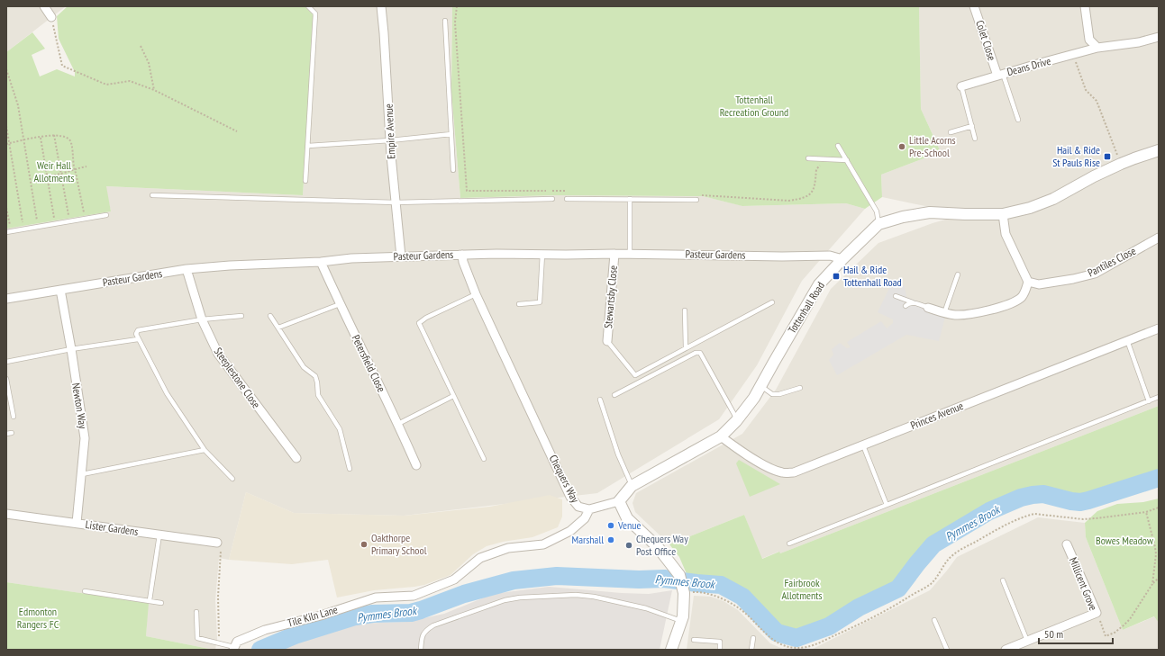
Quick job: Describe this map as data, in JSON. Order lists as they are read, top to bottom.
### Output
{
  "streets": {
    "street": [
      "Colet Close",
      "Deans Drive",
      "Empire Avenue",
      "Pasteur Gardens",
      "Pantiles Close",
      "Stewartsby Close",
      "Tottenhall Road",
      "Petersfield Close",
      "Steeplestone Close",
      "Newton Way",
      "Princes Avenue",
      "Chequers Way",
      "Lister Gardens",
      "Millicent Grove",
      "Tile Kiln Lane"
    ]
  },
  "crossings": [
    ["Colet Close", "Deans Drive"],
    ["Empire Avenue", "Pasteur Gardens"],
    ["Pasteur Gardens", "Stewartsby Close"],
    ["Pasteur Gardens", "Tottenhall Road"],
    ["Pasteur Gardens", "Petersfield Close"],
    ["Pasteur Gardens", "Steeplestone Close"],
    ["Pasteur Gardens", "Newton Way"],
    ["Pasteur Gardens", "Chequers Way"],
    ["Tottenhall Road", "Princes Avenue"],
    ["Tottenhall Road", "Chequers Way"],
    ["Newton Way", "Lister Gardens"],
    ["Chequers Way", "Tile Kiln Lane"]
  ],
  "water": ["Pymmes Brook"],
  "parks": [
    "Tottenhall Recreation Ground",
    "Weir Hall Allotments",
    "Bowes Meadow",
    "Fairbrook Allotments",
    "Edmonton Rangers FC"
  ],
  "places": {
    "other": [
      "Little Acorns Pre-School",
      "Venue",
      "Marshall",
      "Oakthorpe Primary School",
      "Chequers Way Post Office"
    ],
    "transit": ["Hail & Ride St Pauls Rise", "Hail & Ride Tottenhall Road"]
  },
  "scale_bar": "50 m"
}
